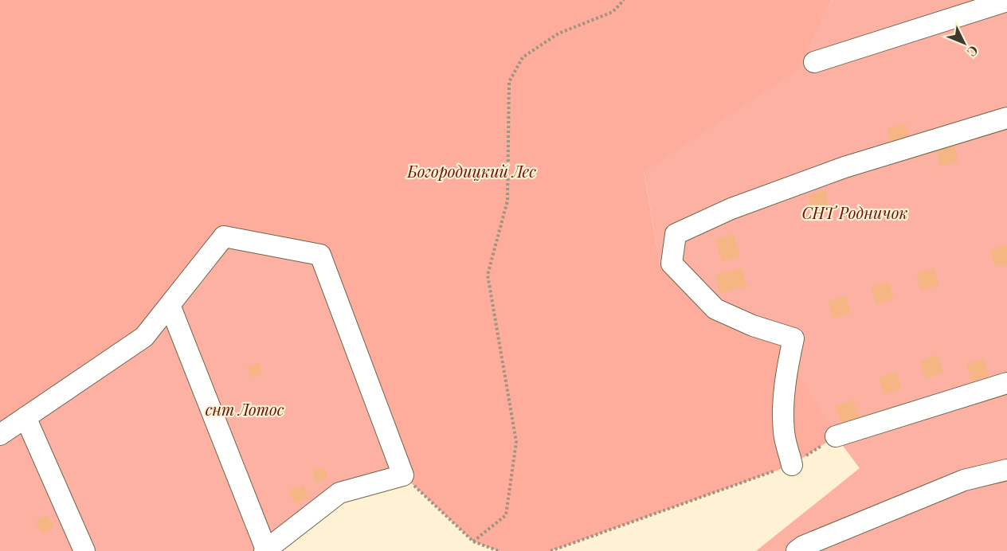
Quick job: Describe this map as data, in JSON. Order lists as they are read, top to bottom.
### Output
{
  "parks": ["Богородицкий Лес", "СНТ Родничок", "снт Лотос"],
  "north": "bottom right"
}
